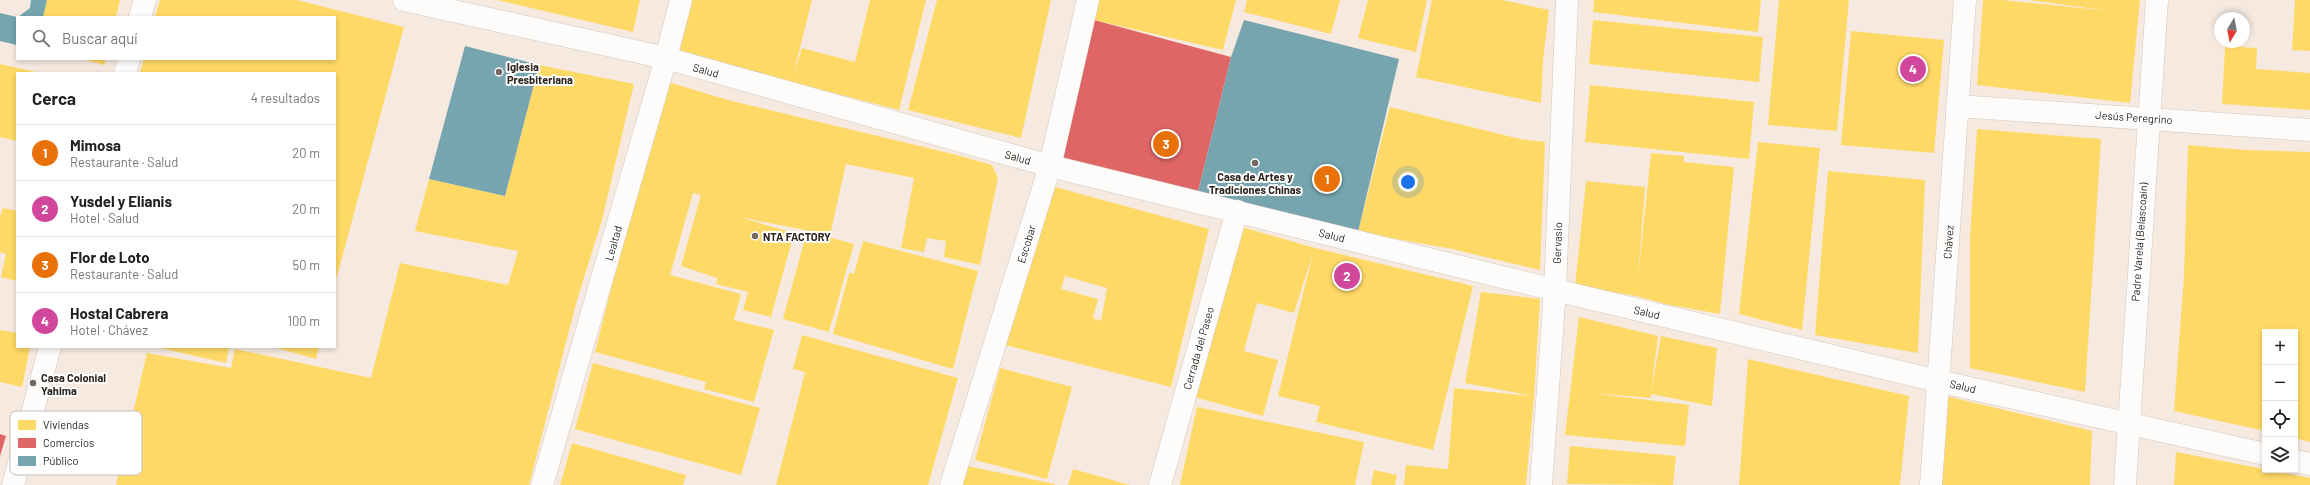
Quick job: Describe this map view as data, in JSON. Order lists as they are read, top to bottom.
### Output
{
  "streets": {
    "street": [
      "Salud",
      "Jesús Peregrino",
      "Chávez",
      "Padre Varela (Belascoaín)",
      "Lealtad",
      "Gervasio",
      "Escobar",
      "Cerrada del Paseo"
    ]
  },
  "crossings": [
    ["Salud", "Chávez"],
    ["Salud", "Padre Varela (Belascoaín)"],
    ["Salud", "Lealtad"],
    ["Salud", "Gervasio"],
    ["Salud", "Escobar"],
    ["Salud", "Cerrada del Paseo"],
    ["Jesús Peregrino", "Chávez"],
    ["Jesús Peregrino", "Padre Varela (Belascoaín)"]
  ],
  "places": [
    "Iglesia Presbiteriana",
    "Casa de Artes y Tradiciones Chinas",
    "NTA FACTORY",
    "Casa Colonial Yahima"
  ],
  "legend": ["Viviendas", "Comercios", "Público"],
  "north": "bottom",
  "page": {
    "search": "Buscar aquí",
    "pins": [
      "4",
      "3",
      "1",
      "2"
    ],
    "heading": ["Cerca", "4 resultados"],
    "list": [
      {
        "mark": "1",
        "name": "Mimosa",
        "note": "Restaurante · Salud",
        "value": "20 m"
      },
      {
        "mark": "2",
        "name": "Yusdel y Elianis",
        "note": "Hotel · Salud",
        "value": "20 m"
      },
      {
        "mark": "3",
        "name": "Flor de Loto",
        "note": "Restaurante · Salud",
        "value": "50 m"
      },
      {
        "mark": "4",
        "name": "Hostal Cabrera",
        "note": "Hotel · Chávez",
        "value": "100 m"
      }
    ],
    "map_buttons": ["+", "−"]
  }
}
